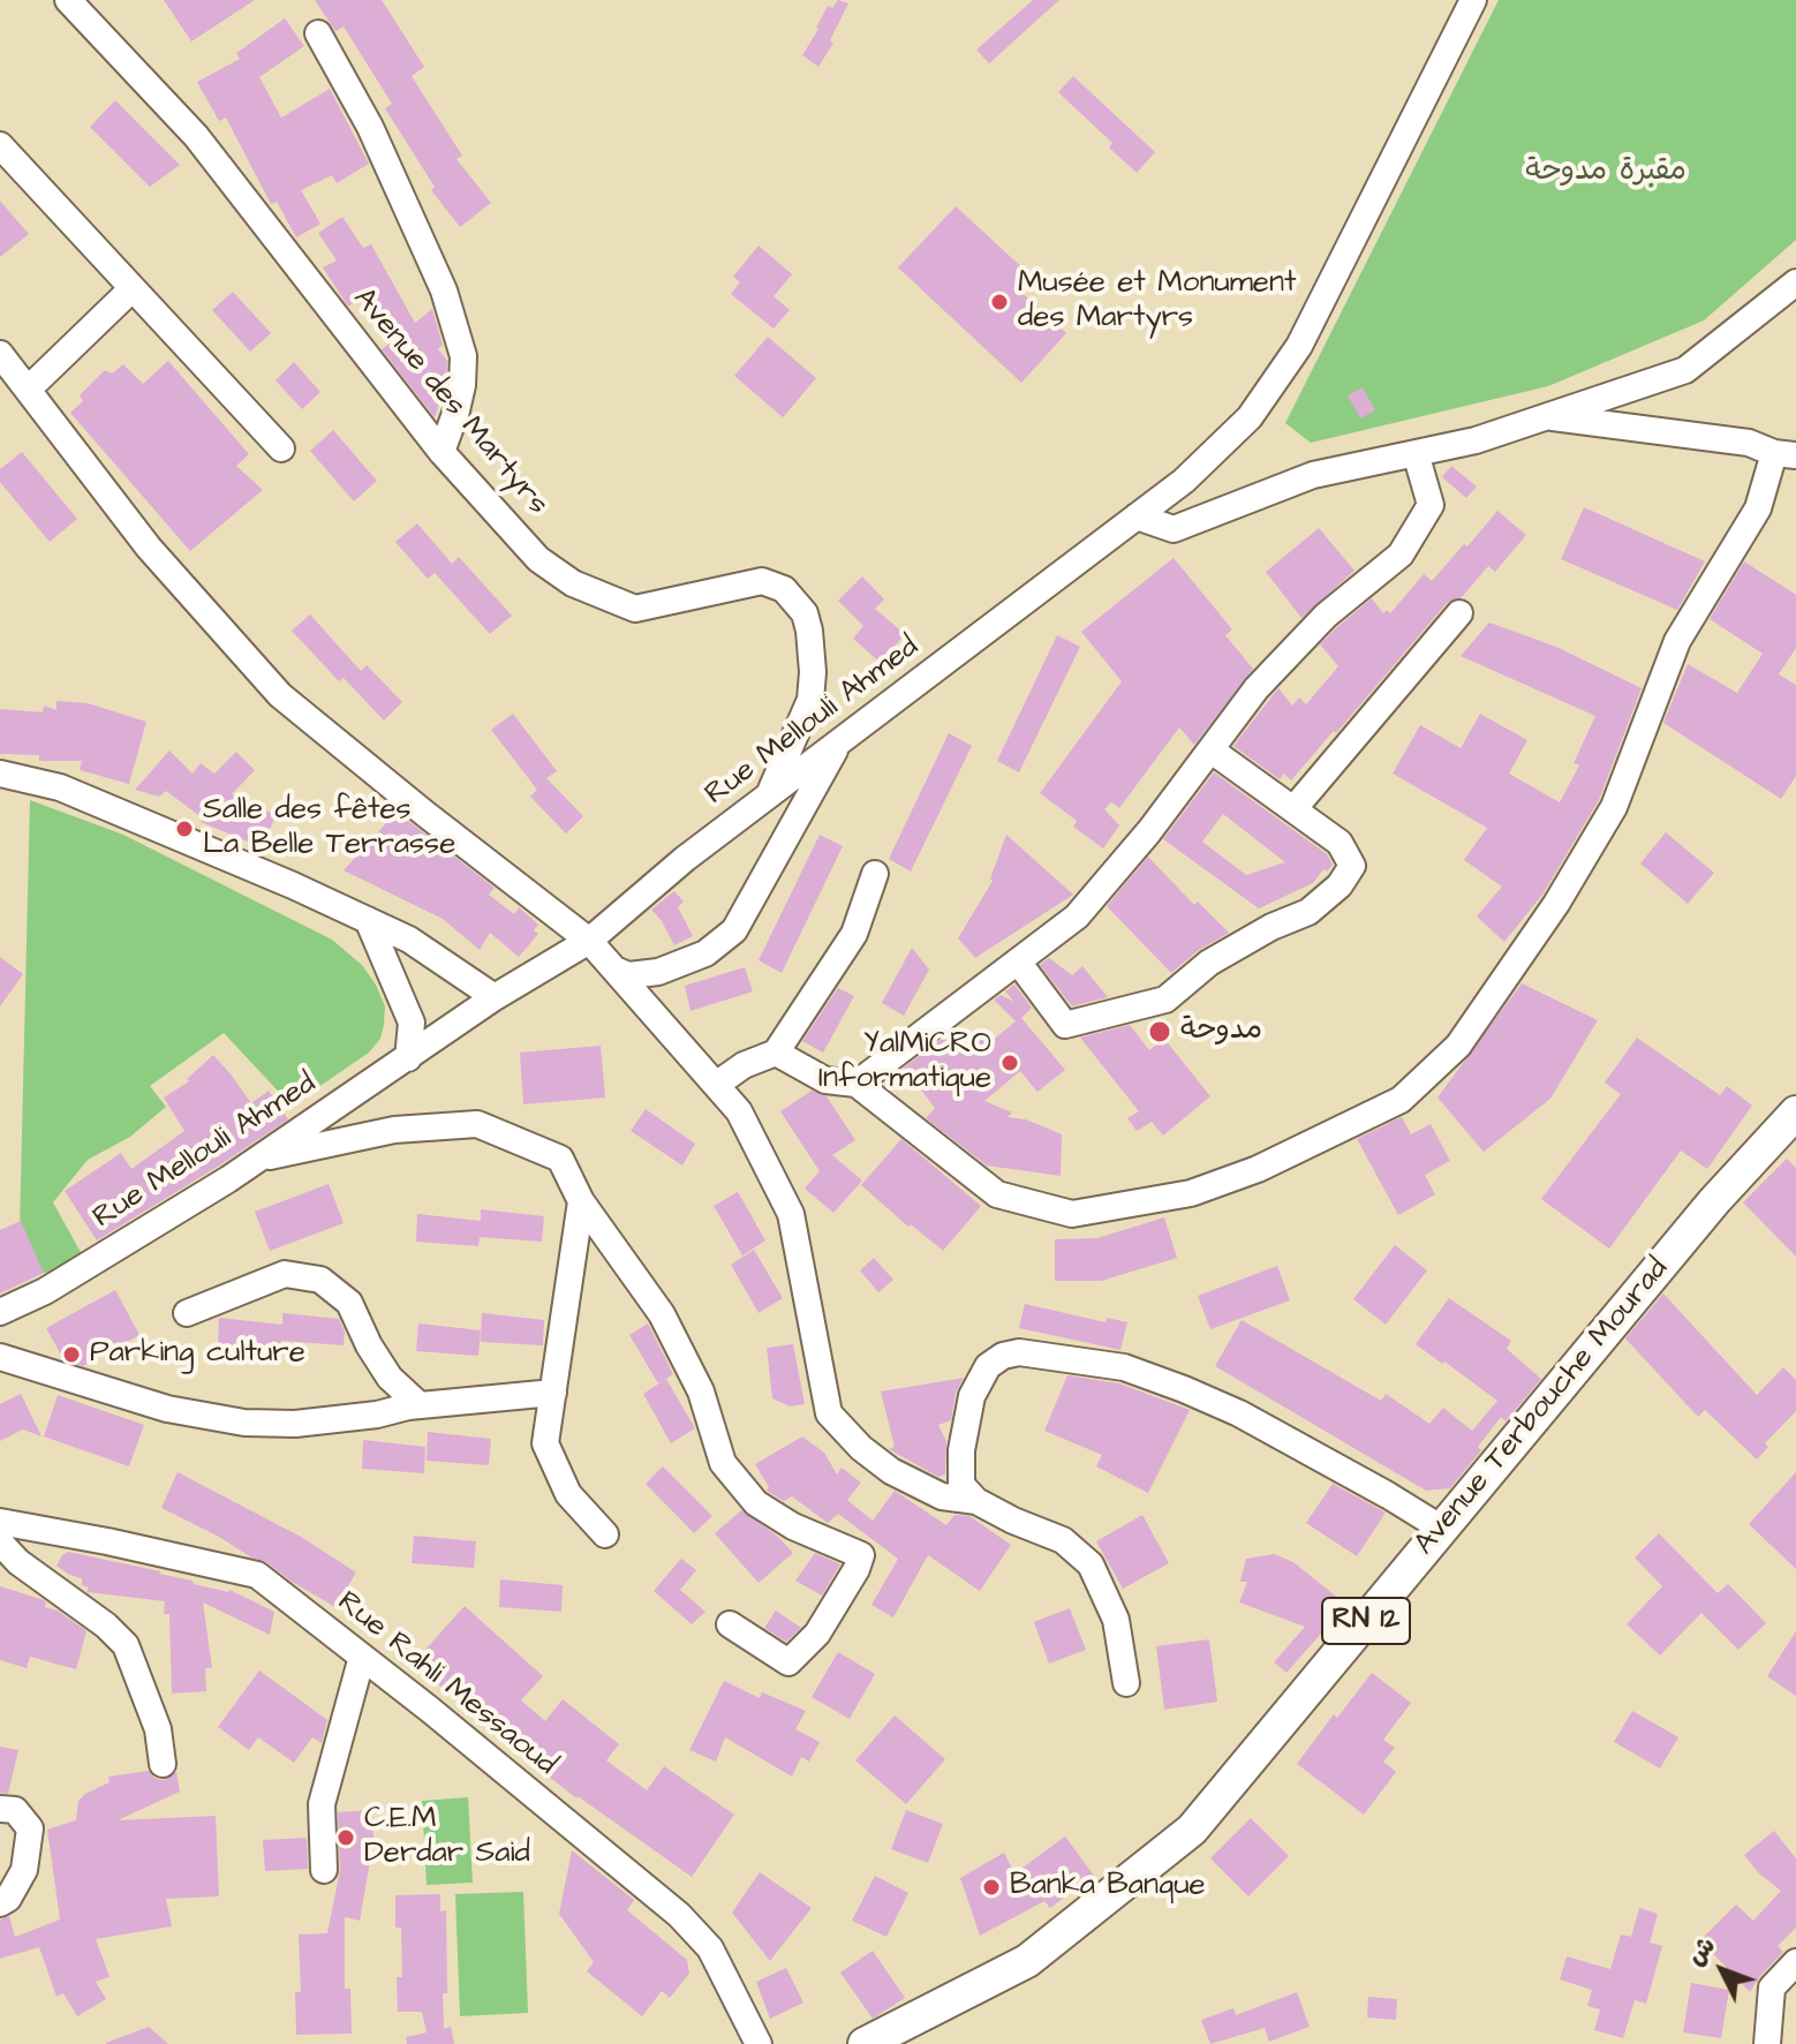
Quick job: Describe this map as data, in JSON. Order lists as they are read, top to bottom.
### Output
{
  "streets": {
    "main road": ["Avenue Terbouche Mourad", "RN 12"],
    "street": ["Avenue des Martyrs", "Rue Mellouli Ahmed", "Rue Rahli Messaoud"]
  },
  "crossings": [
    ["Avenue des Martyrs", "Rue Mellouli Ahmed"]
  ],
  "parks": ["مقبرة مدوحة"],
  "places": [
    "Musée et Monument des Martyrs",
    "Salle des fêtes La Belle Terrasse",
    "مدوحة",
    "YalMiCRO Informatique",
    "Parking culture",
    "C.E.M Derdar Said",
    "Banka Banque"
  ],
  "north": "top left"
}
